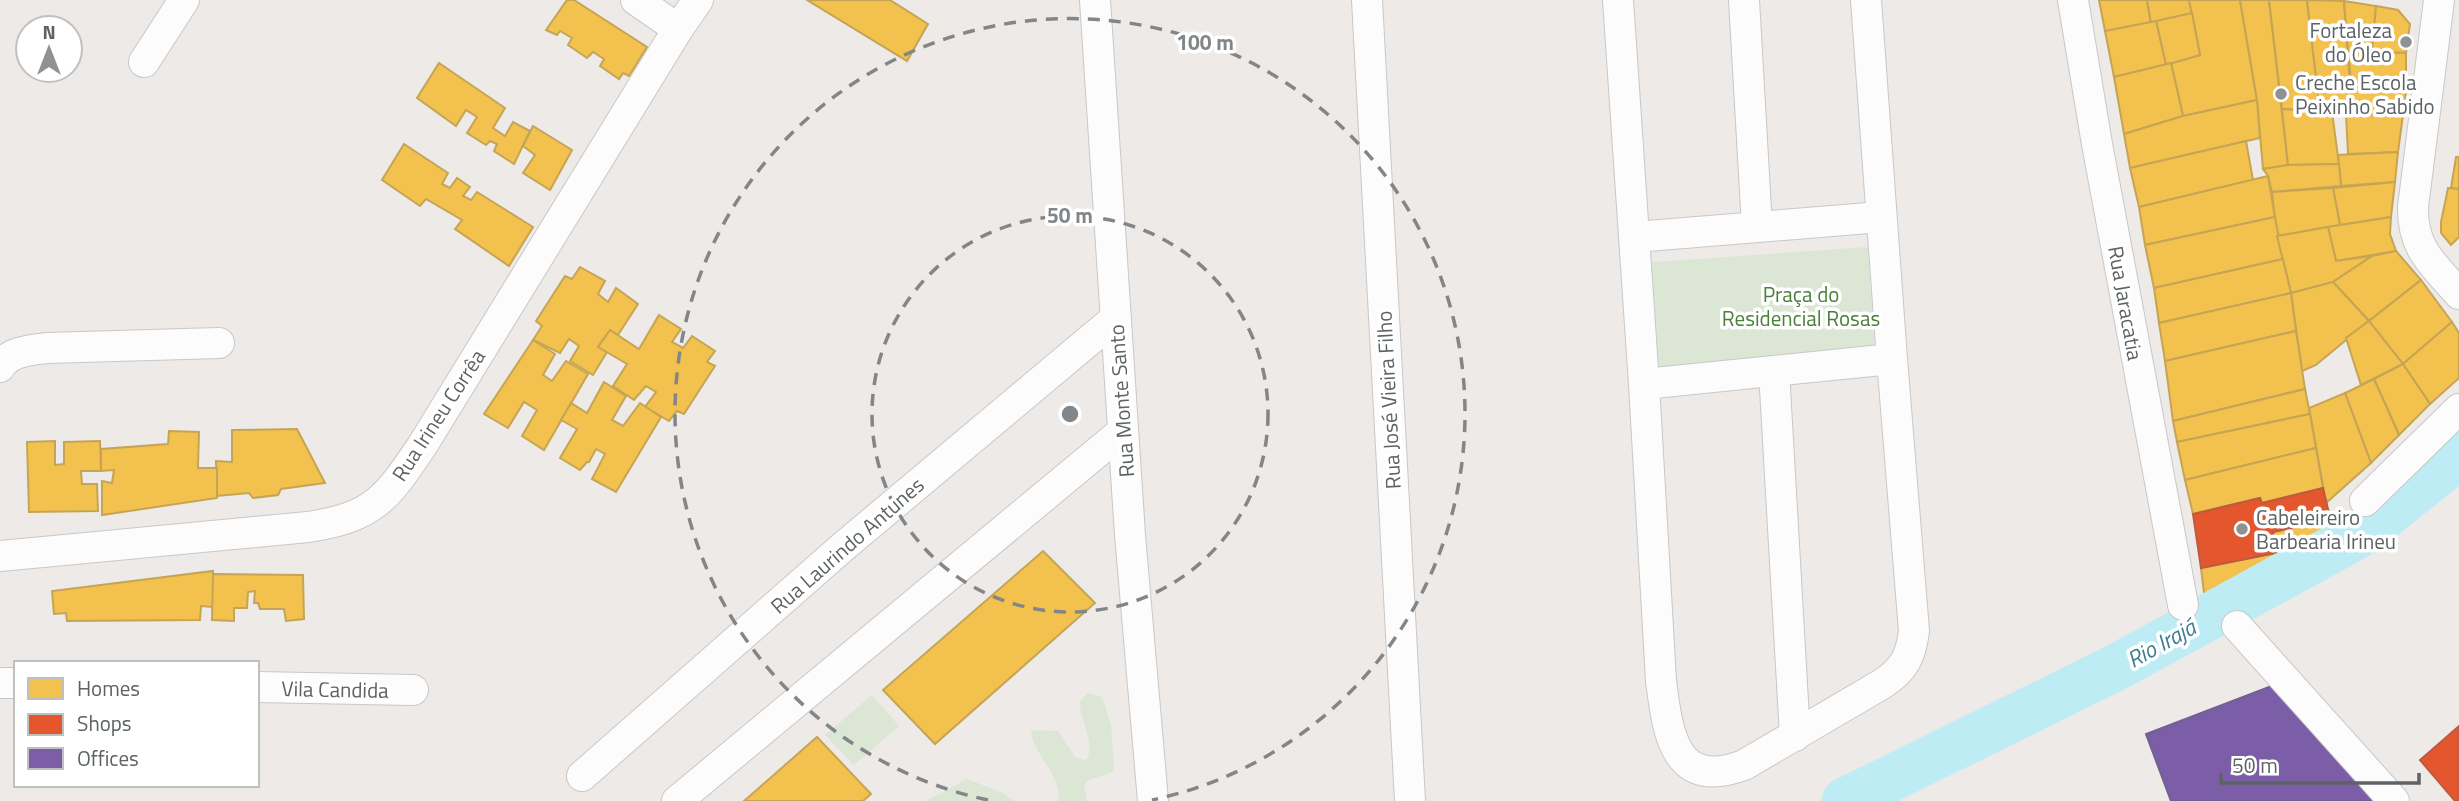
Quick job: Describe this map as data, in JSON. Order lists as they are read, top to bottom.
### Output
{
  "streets": {
    "street": [
      "Rua Jaracatia",
      "Rua José Vieira Filho",
      "Rua Monte Santo",
      "Rua Irineu Corrêa",
      "Rua Laurindo Antunes",
      "Vila Candida"
    ]
  },
  "crossings": [
    ["Rua Monte Santo", "Rua Laurindo Antunes"]
  ],
  "water": ["Rio Irajá"],
  "parks": ["Praça do Residencial Rosas"],
  "places": ["Fortaleza do Óleo", "Creche Escola Peixinho Sabido", "Cabeleireiro Barbearia Irineu"],
  "legend": ["Homes", "Shops", "Offices"],
  "scale_bar": "50 m",
  "north": "top",
  "rings": ["100 m", "50 m"]
}
